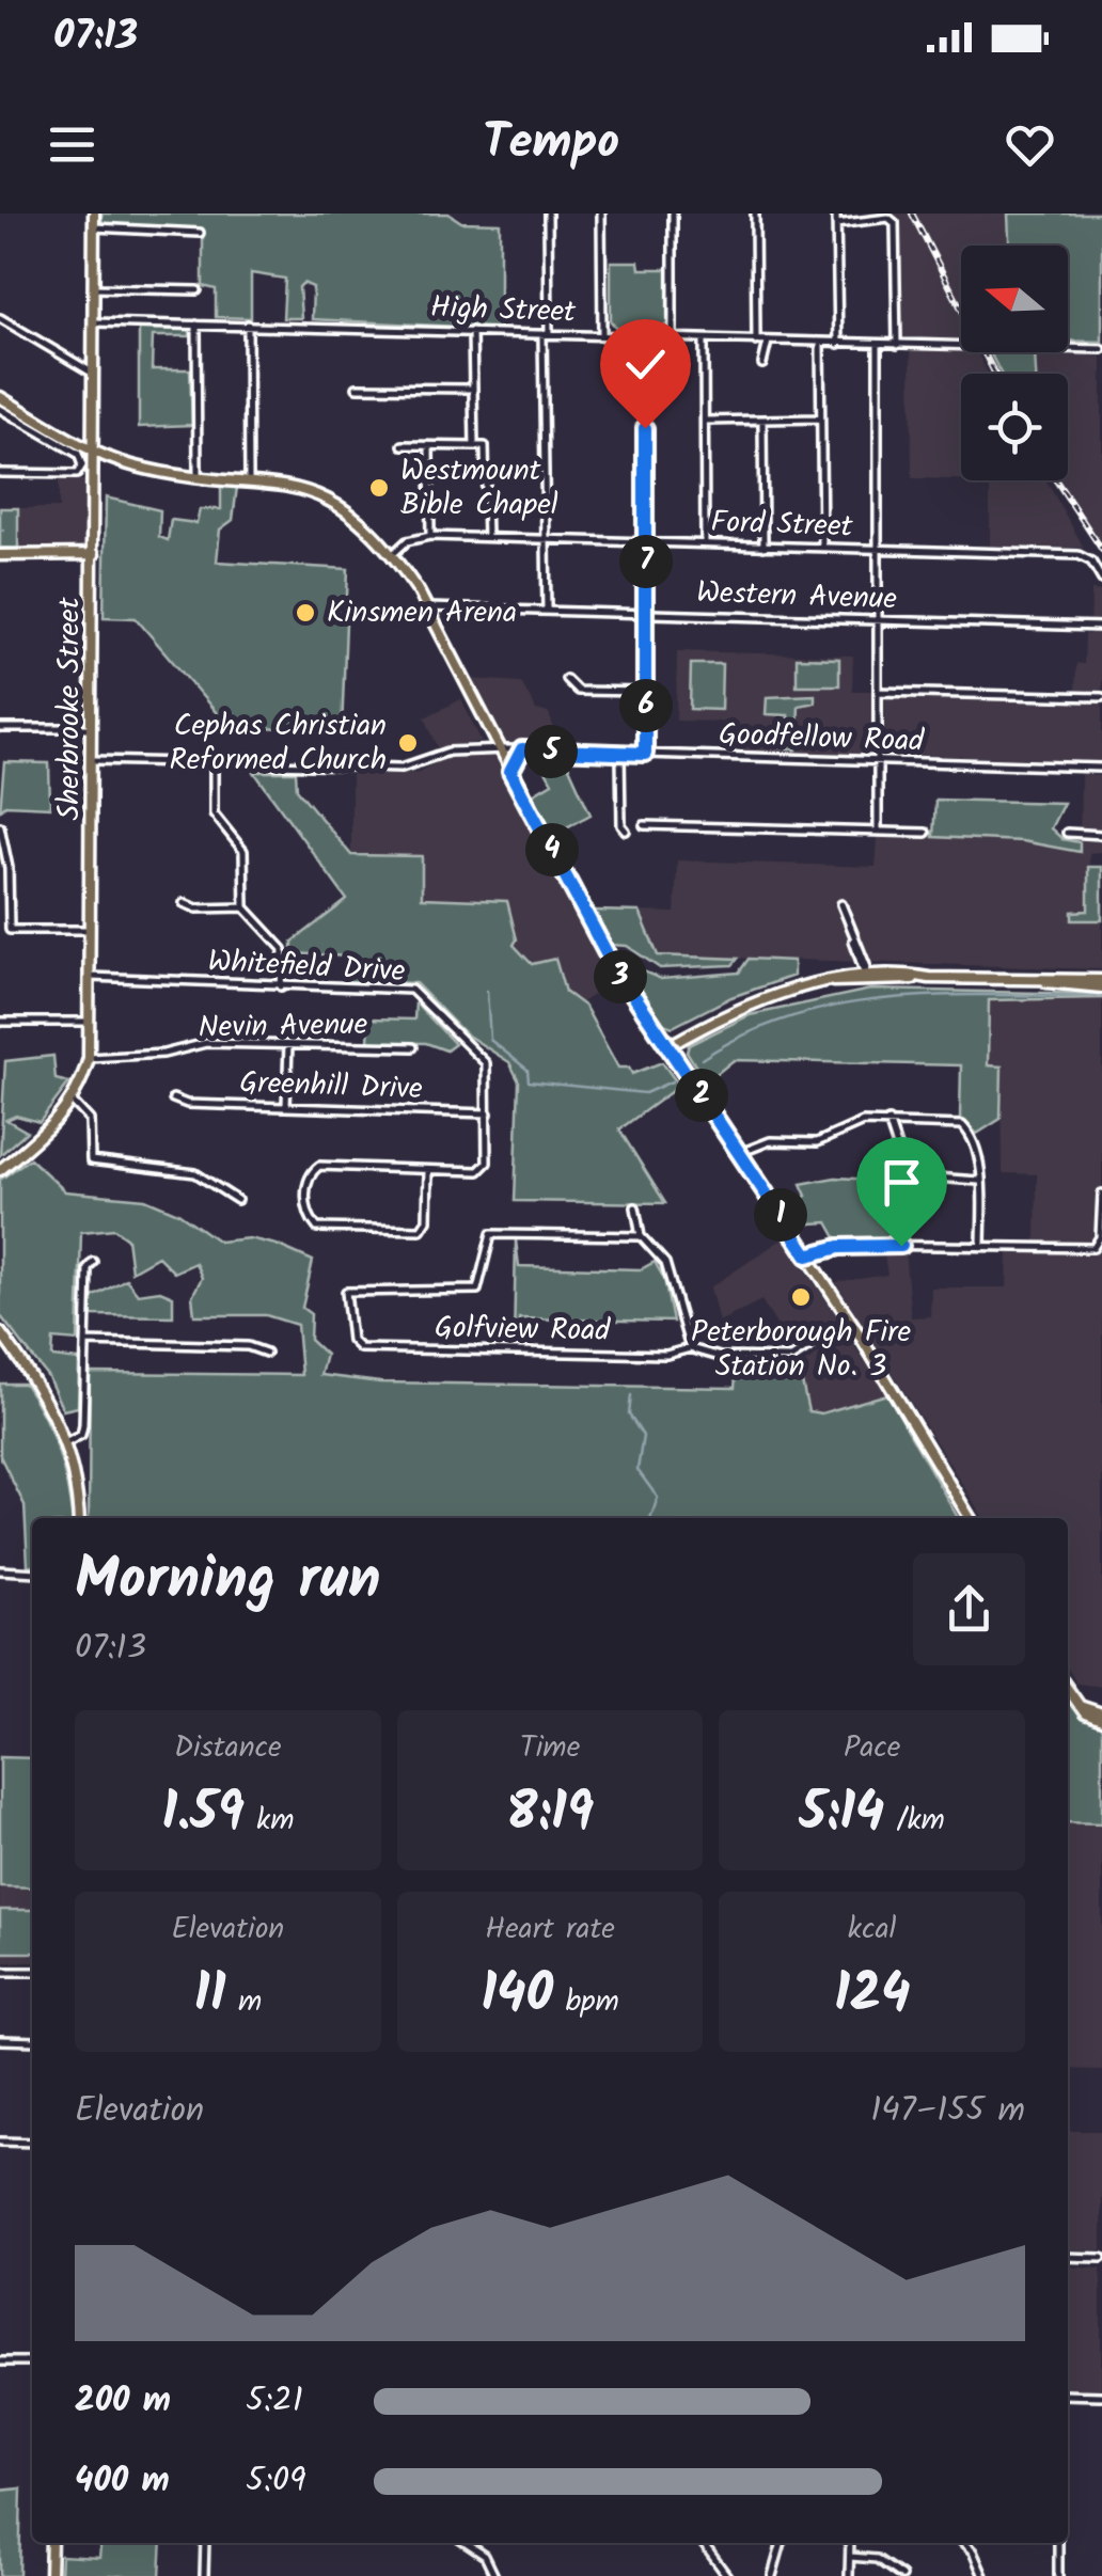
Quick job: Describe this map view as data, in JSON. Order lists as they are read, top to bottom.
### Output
{
  "streets": {
    "main road": ["Sherbrooke Street"],
    "street": [
      "High Street",
      "Ford Street",
      "Western Avenue",
      "Goodfellow Road",
      "Whitefield Drive",
      "Nevin Avenue",
      "Greenhill Drive",
      "Golfview Road"
    ]
  },
  "crossings": [
    ["High Street", "Sherbrooke Street"],
    ["Sherbrooke Street", "Goodfellow Road"],
    ["Sherbrooke Street", "Whitefield Drive"],
    ["Sherbrooke Street", "Nevin Avenue"],
    ["Whitefield Drive", "Greenhill Drive"]
  ],
  "places": [
    "Westmount Bible Chapel",
    "Kinsmen Arena",
    "Cephas Christian Reformed Church",
    "Peterborough Fire Station No. 3"
  ],
  "north": "left",
  "page": {
    "status": "07:13",
    "header": "Tempo",
    "pins": [
      "7",
      "6",
      "5",
      "4",
      "3",
      "2",
      "1"
    ],
    "heading": ["Morning run", "07:13"],
    "stats": [
      ["Distance", "1.59 km"],
      ["Time", "8:19"],
      ["Pace", "5:14 /km"],
      ["Elevation", "11 m"],
      ["Heart rate", "140 bpm"],
      ["kcal", "124"]
    ],
    "chart": ["Elevation", "147–155 m"],
    "list": [
      {
        "name": "200 m",
        "note": "5:21"
      },
      {
        "name": "400 m",
        "note": "5:09"
      }
    ]
  }
}
